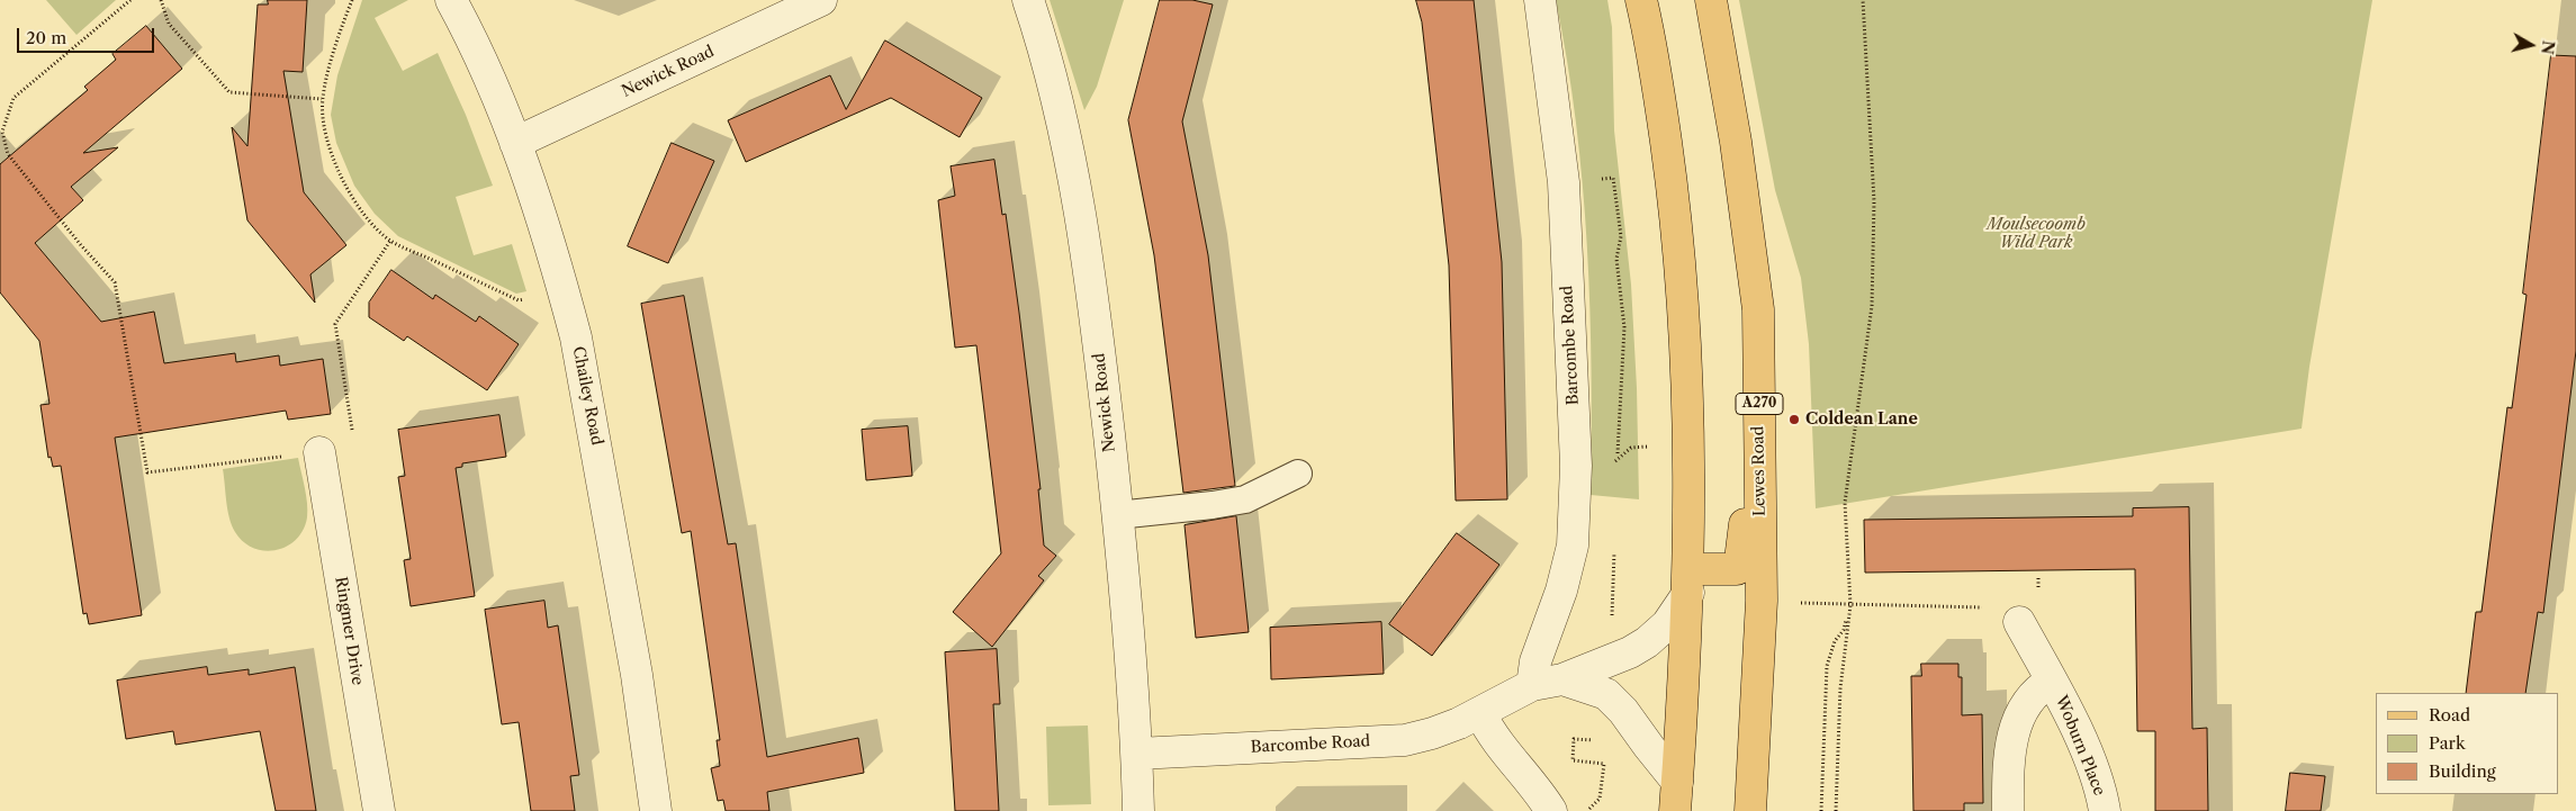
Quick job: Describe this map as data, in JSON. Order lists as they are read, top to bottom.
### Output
{
  "streets": {
    "main road": ["A270", "Lewes Road"],
    "street": [
      "Newick Road",
      "Barcombe Road",
      "Chailey Road",
      "Ringmer Drive",
      "Woburn Place"
    ]
  },
  "crossings": [
    ["Newick Road", "Barcombe Road"],
    ["Newick Road", "Chailey Road"]
  ],
  "parks": ["Moulsecoomb Wild Park"],
  "places": ["Coldean Lane"],
  "legend": ["Road", "Park", "Building"],
  "scale_bar": "20 m",
  "north": "right"
}
